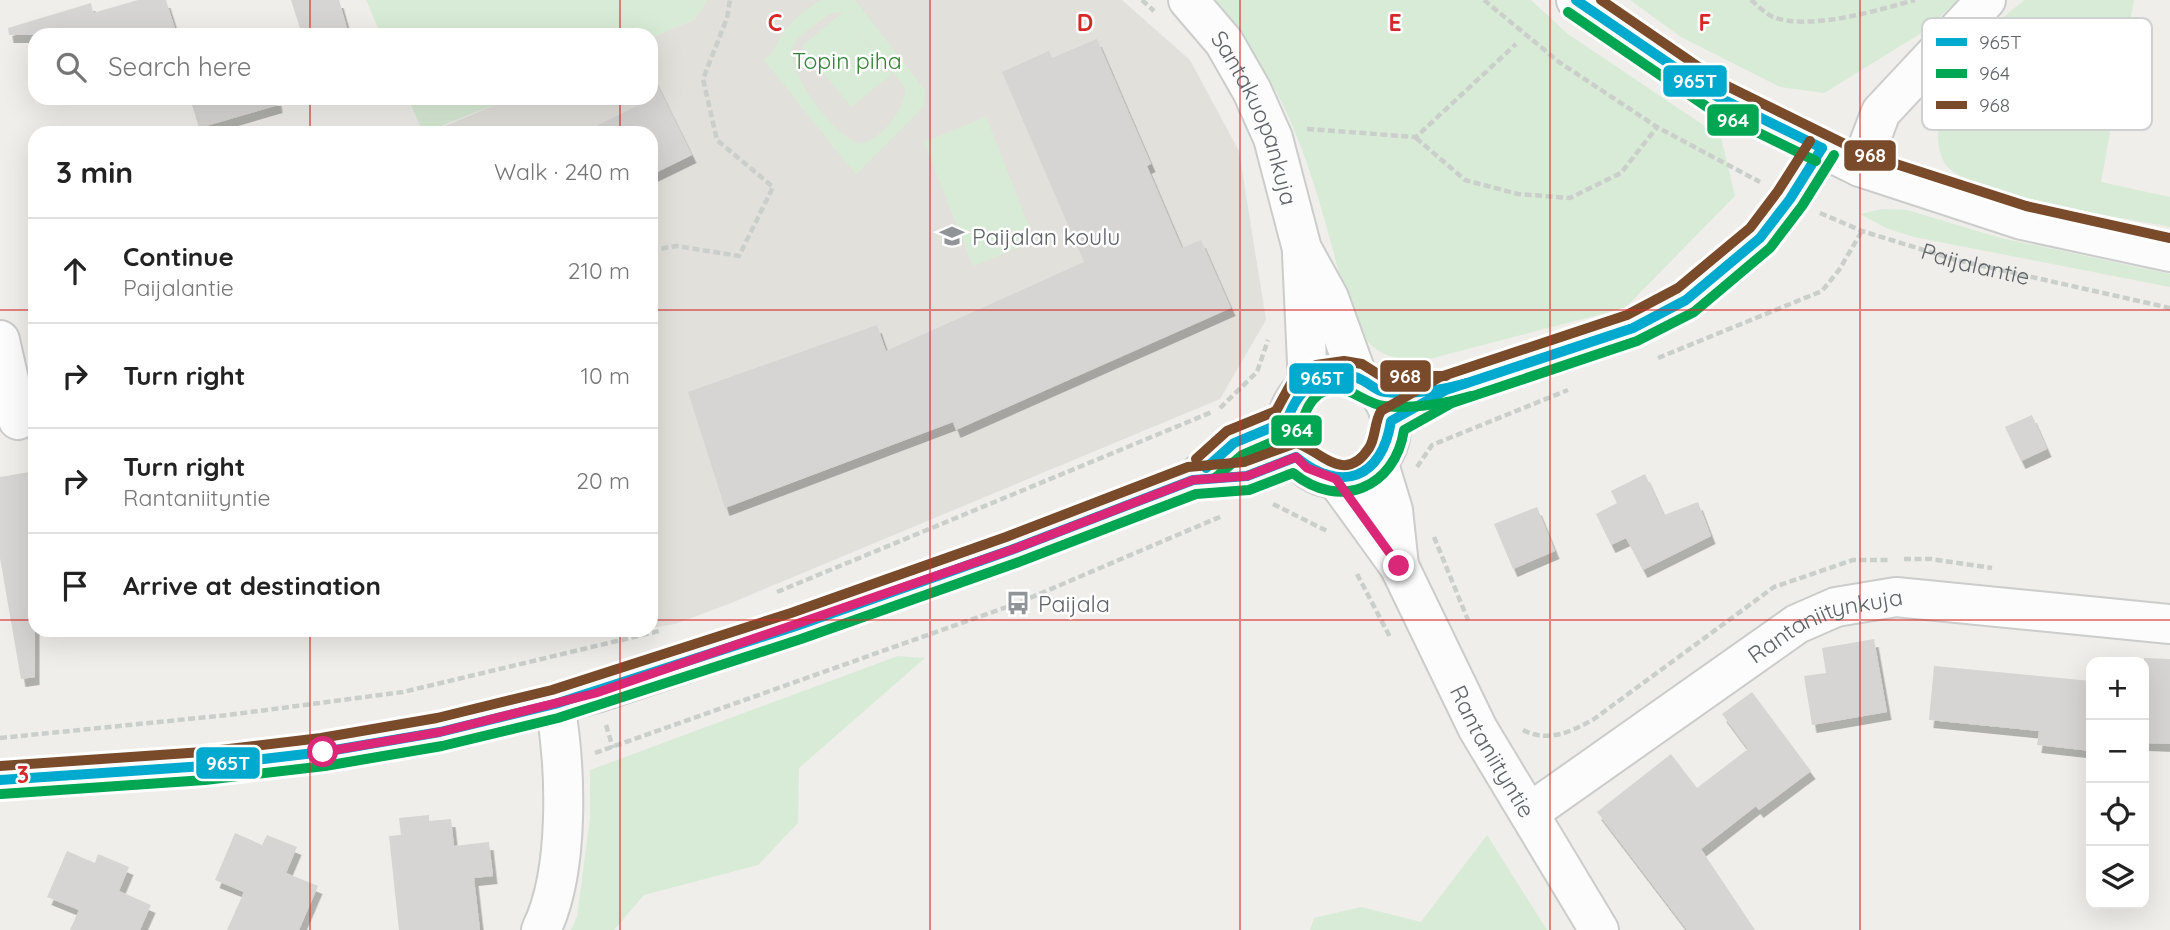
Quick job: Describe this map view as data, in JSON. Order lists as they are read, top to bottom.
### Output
{
  "streets": {
    "street": ["Santakuopankuja", "Rantaniitynkuja", "Rantaniityntie"],
    "path": ["Paijalantie"]
  },
  "crossings": [
    ["Santakuopankuja", "Rantaniityntie"],
    ["Rantaniitynkuja", "Rantaniityntie"]
  ],
  "parks": ["Topin piha"],
  "places": {
    "school or university": ["Paijalan koulu"],
    "bus stop": ["Paijala"]
  },
  "lines": ["transit line 965T", "transit line 968", "transit line 964"],
  "legend": ["965T", "964", "968"],
  "page": {
    "search": "Search here",
    "heading": ["3 min", "Walk · 240 m"],
    "list": [
      ["Continue", "Paijalantie", "210 m"],
      ["Turn right", "10 m"],
      ["Turn right", "Rantaniityntie", "20 m"],
      "Arrive at destination"
    ],
    "map_buttons": ["+", "−"]
  },
  "grid": {
    "columns": [
      "C",
      "D",
      "E",
      "F"
    ],
    "rows": ["3"]
  }
}
